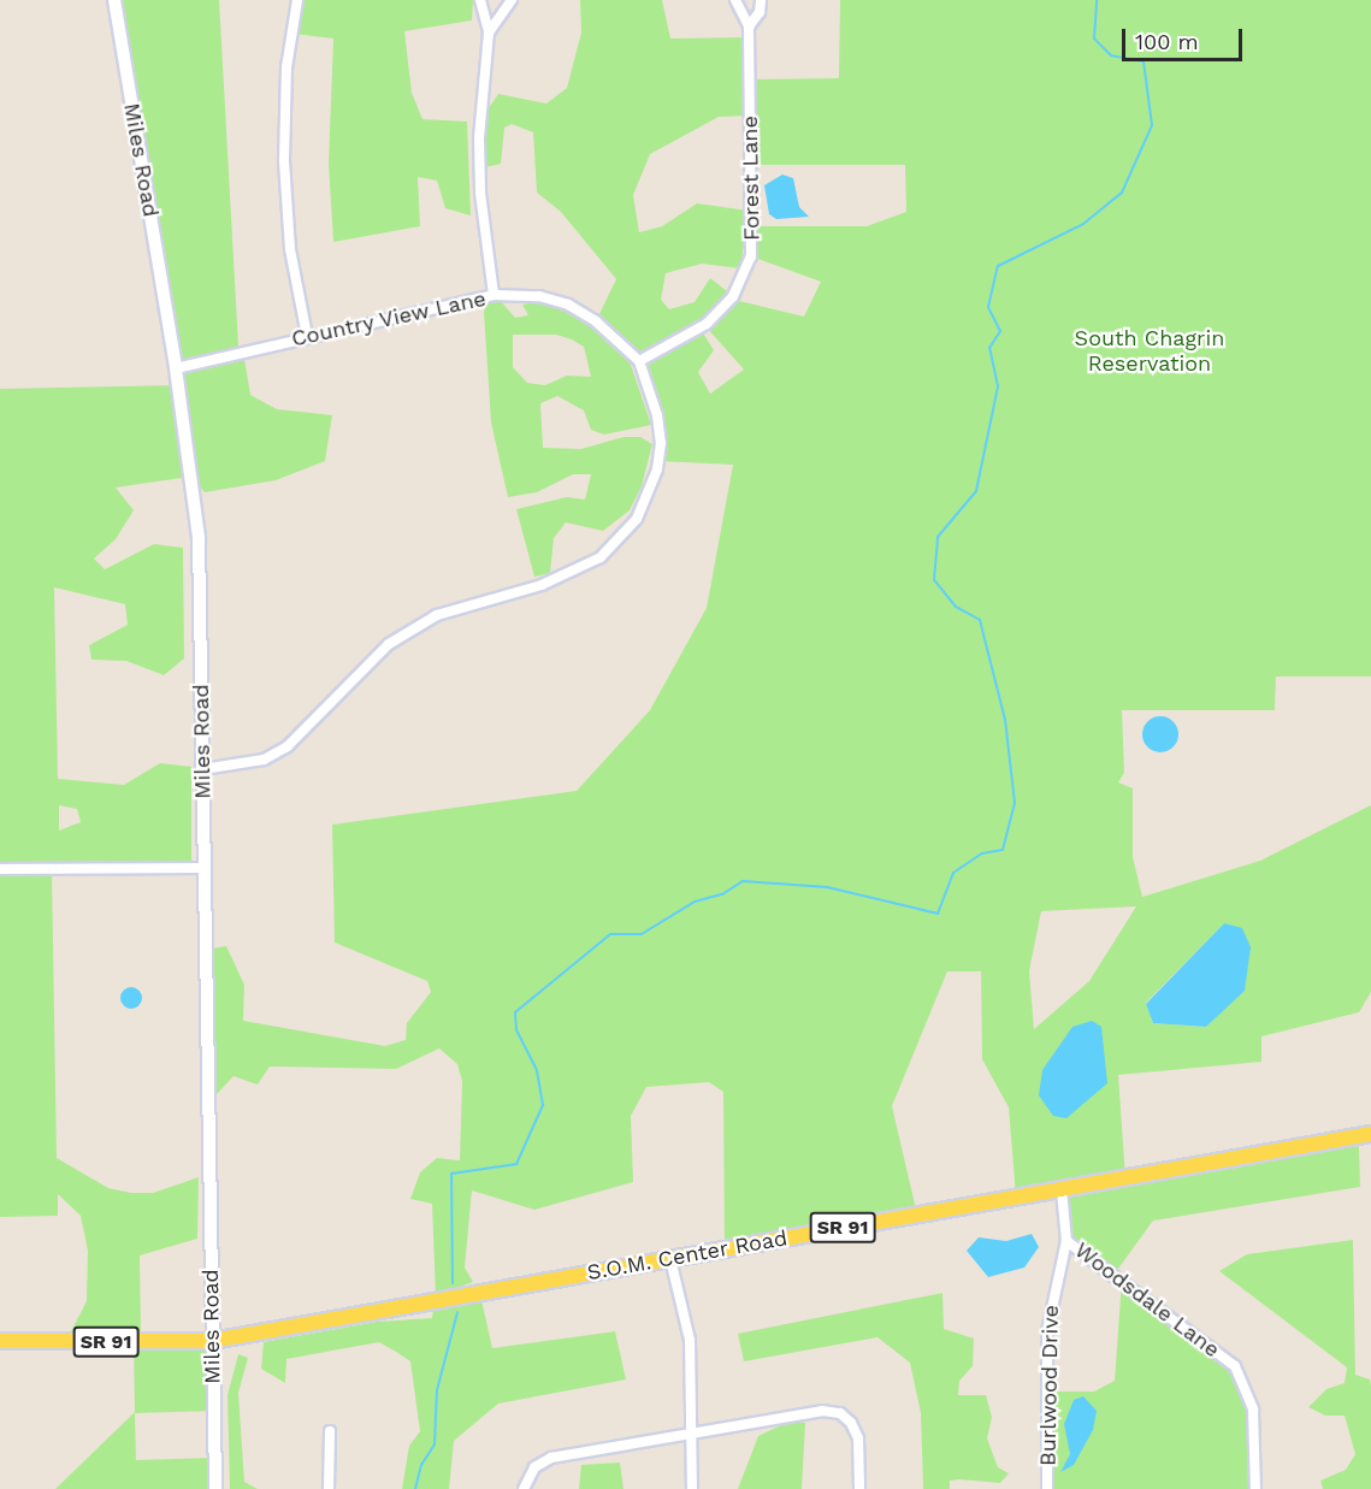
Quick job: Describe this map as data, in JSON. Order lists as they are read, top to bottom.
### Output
{
  "streets": {
    "main road": ["Miles Road", "SR 91", "S.O.M. Center Road"],
    "street": [
      "Forest Lane",
      "Country View Lane",
      "Woodsdale Lane",
      "Burlwood Drive"
    ]
  },
  "crossings": [
    ["Miles Road", "Country View Lane"],
    ["Miles Road", "S.O.M. Center Road"],
    ["Forest Lane", "Country View Lane"],
    ["S.O.M. Center Road", "Woodsdale Lane"],
    ["Woodsdale Lane", "Burlwood Drive"]
  ],
  "parks": ["South Chagrin Reservation"],
  "scale_bar": "100 m"
}
